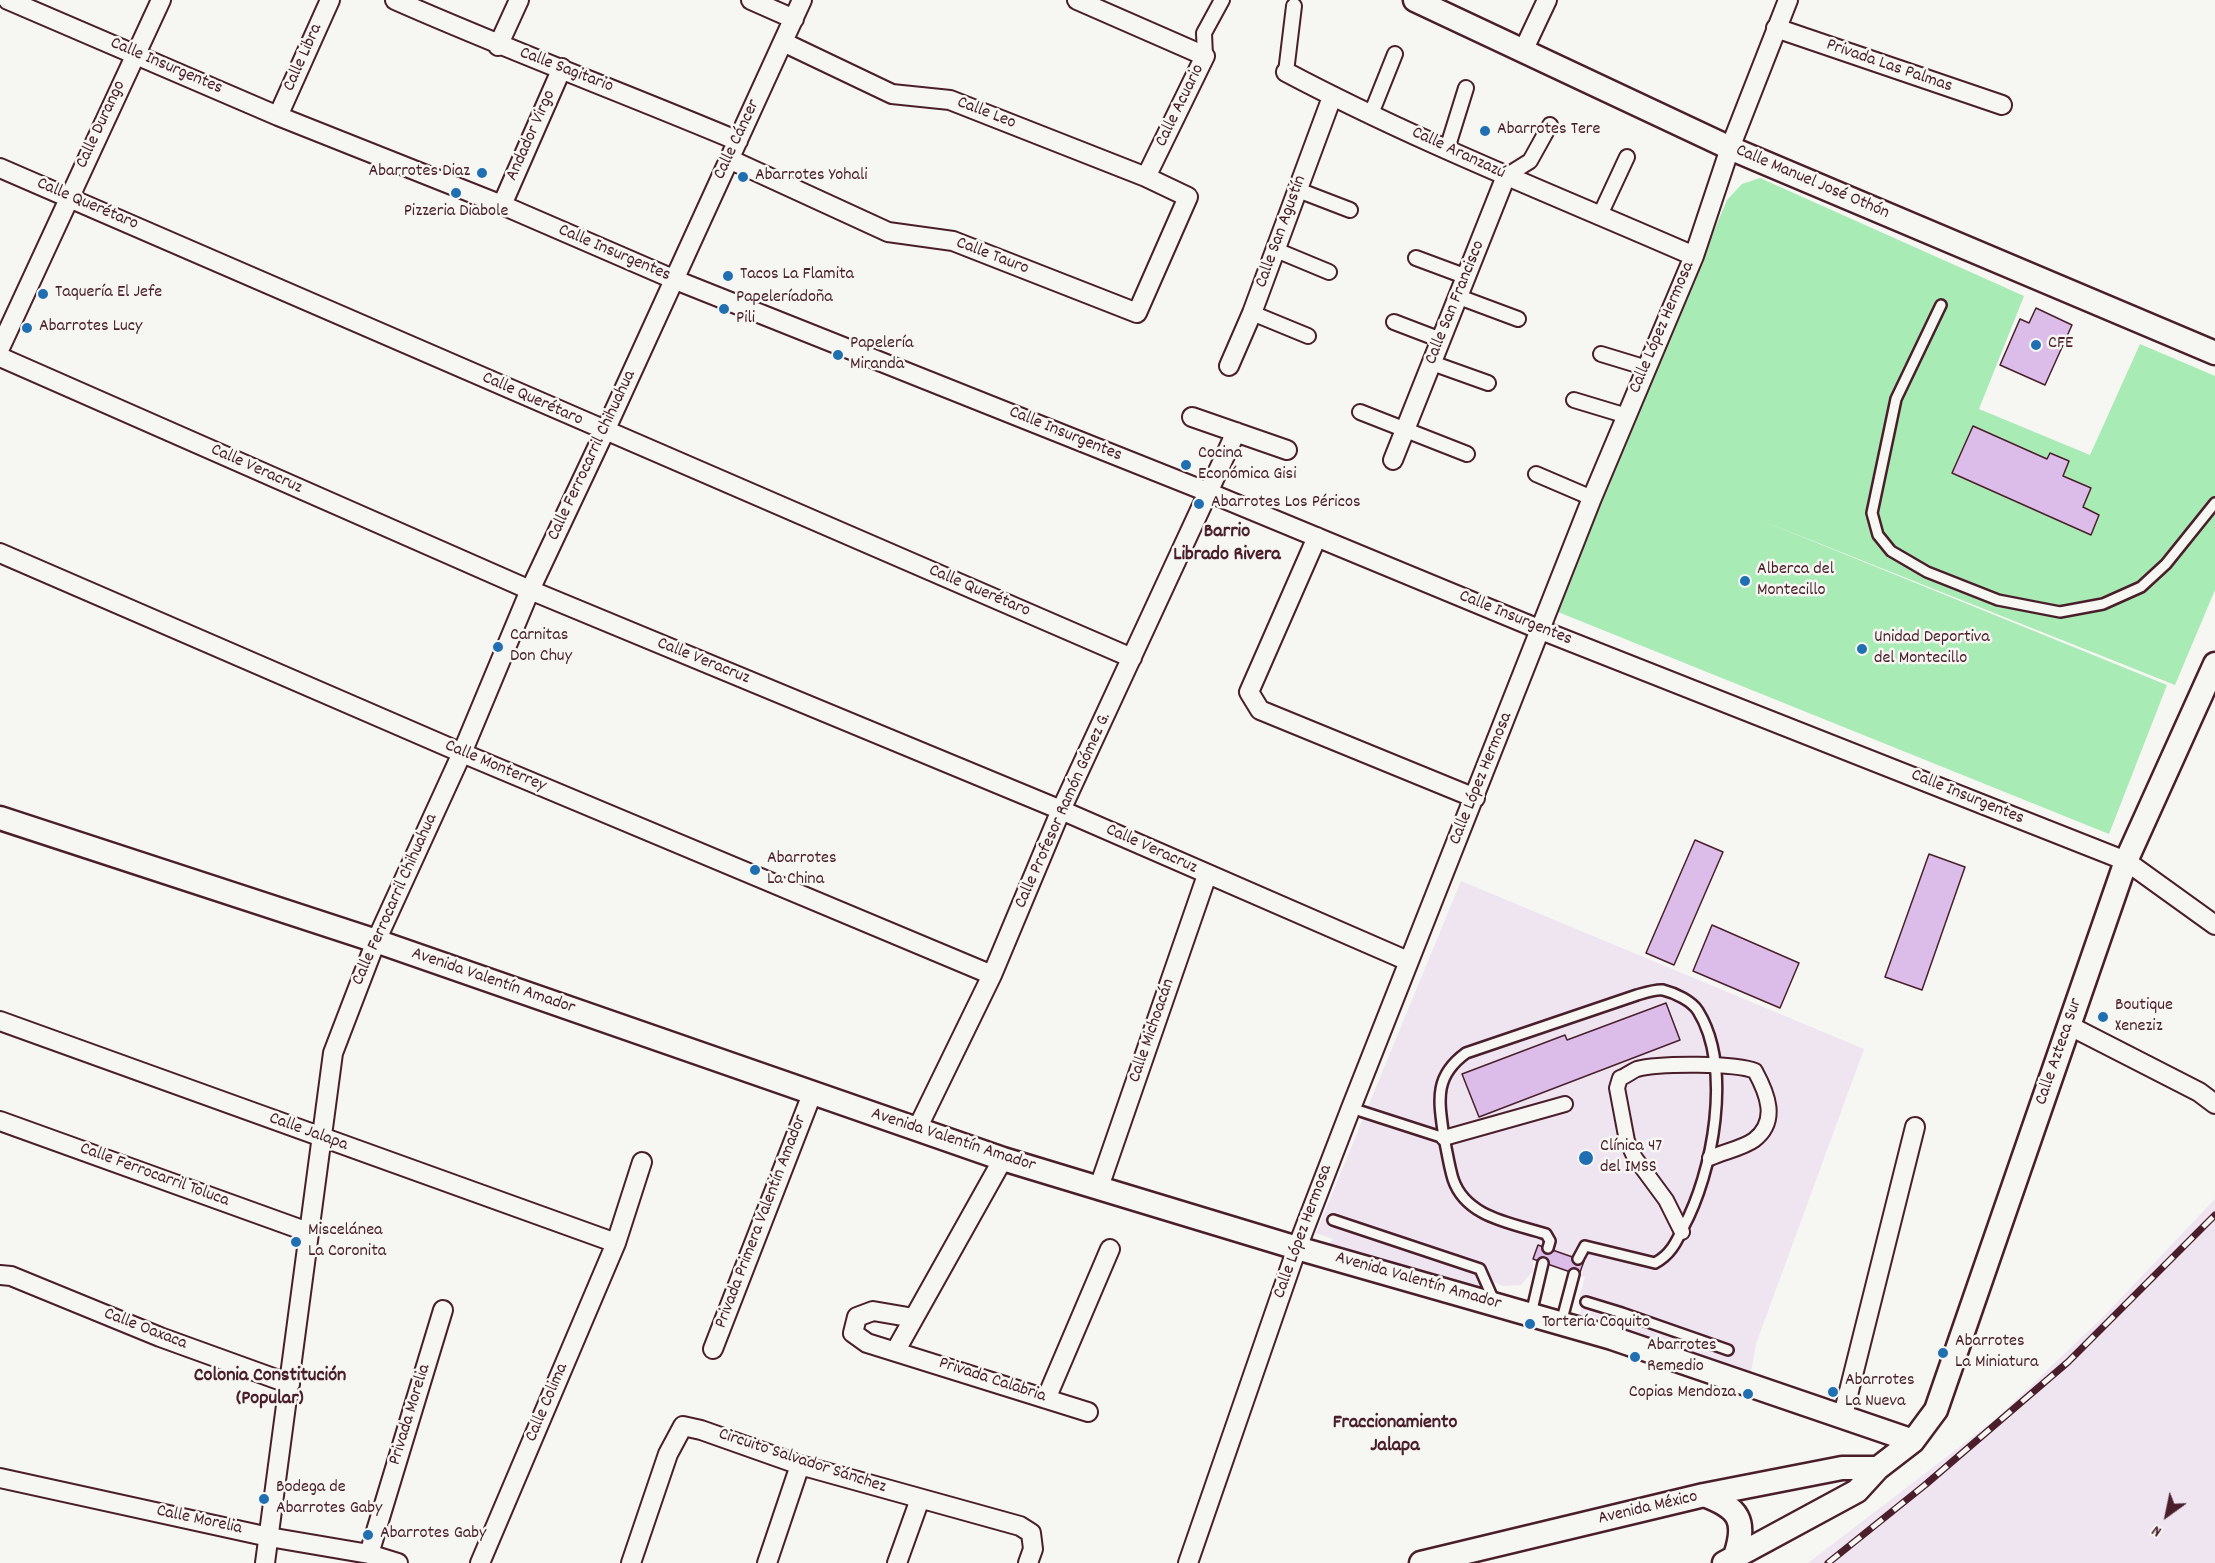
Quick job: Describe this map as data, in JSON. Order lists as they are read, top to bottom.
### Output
{
  "streets": {
    "street": [
      "Calle Libra",
      "Calle Insurgentes",
      "Privada Las Palmas",
      "Calle Sagitario",
      "Calle Acuario",
      "Calle Leo",
      "Calle Durango",
      "Andador Virgo",
      "Calle Cáncer",
      "Calle Aranzazú",
      "Calle Manuel José Othón",
      "Calle Querétaro",
      "Calle San Agustín",
      "Calle Tauro",
      "Calle San Francisco",
      "Calle López Hermosa",
      "Calle Ferrocarril Chihuahua",
      "Calle Veracruz",
      "Calle Monterrey",
      "Calle Profesor Ramón Gómez G.",
      "Avenida Valentín Amador",
      "Calle Michoacán",
      "Calle Azteca Sur",
      "Calle Jalapa",
      "Calle Ferrocarril Toluca",
      "Privada Primera Valentín Amador",
      "Calle Oaxaca",
      "Privada Calabria",
      "Calle Colima",
      "Privada Morelia",
      "Circuito Salvador Sánchez",
      "Avenida México",
      "Calle Morelia"
    ]
  },
  "crossings": [
    ["Calle Libra", "Calle Insurgentes"],
    ["Calle Insurgentes", "Calle Durango"],
    ["Calle Insurgentes", "Andador Virgo"],
    ["Calle Insurgentes", "Calle Cáncer"],
    ["Calle Insurgentes", "Calle López Hermosa"],
    ["Calle Insurgentes", "Calle Ferrocarril Chihuahua"],
    ["Calle Insurgentes", "Calle Profesor Ramón Gómez G."],
    ["Calle Insurgentes", "Calle Azteca Sur"],
    ["Privada Las Palmas", "Calle López Hermosa"],
    ["Calle Sagitario", "Andador Virgo"],
    ["Calle Sagitario", "Calle Cáncer"],
    ["Calle Acuario", "Calle Leo"],
    ["Calle Leo", "Calle Cáncer"],
    ["Calle Leo", "Calle Tauro"],
    ["Calle Durango", "Calle Querétaro"],
    ["Calle Cáncer", "Calle Tauro"],
    ["Calle Cáncer", "Calle Ferrocarril Chihuahua"],
    ["Calle Aranzazú", "Calle San Agustín"],
    ["Calle Aranzazú", "Calle San Francisco"],
    ["Calle Aranzazú", "Calle López Hermosa"],
    ["Calle Manuel José Othón", "Calle López Hermosa"],
    ["Calle Querétaro", "Calle Ferrocarril Chihuahua"],
    ["Calle Querétaro", "Calle Profesor Ramón Gómez G."],
    ["Calle López Hermosa", "Calle Veracruz"],
    ["Calle López Hermosa", "Avenida Valentín Amador"],
    ["Calle Ferrocarril Chihuahua", "Calle Veracruz"],
    ["Calle Ferrocarril Chihuahua", "Calle Monterrey"],
    ["Calle Ferrocarril Chihuahua", "Avenida Valentín Amador"],
    ["Calle Ferrocarril Chihuahua", "Calle Jalapa"],
    ["Calle Ferrocarril Chihuahua", "Calle Ferrocarril Toluca"],
    ["Calle Ferrocarril Chihuahua", "Calle Oaxaca"],
    ["Calle Ferrocarril Chihuahua", "Calle Morelia"],
    ["Calle Veracruz", "Calle Profesor Ramón Gómez G."],
    ["Calle Veracruz", "Calle Michoacán"],
    ["Calle Monterrey", "Calle Profesor Ramón Gómez G."],
    ["Calle Profesor Ramón Gómez G.", "Avenida Valentín Amador"],
    ["Avenida Valentín Amador", "Calle Michoacán"],
    ["Avenida Valentín Amador", "Calle Azteca Sur"],
    ["Avenida Valentín Amador", "Privada Primera Valentín Amador"],
    ["Calle Jalapa", "Calle Colima"],
    ["Privada Morelia", "Calle Morelia"]
  ],
  "districts": ["Barrio Librado Rivera", "Colonia Constitución (Popular)", "Fraccionamiento Jalapa"],
  "places": [
    "Abarrotes Tere",
    "Abarrotes Diaz",
    "Abarrotes Yohali",
    "Pizzeria Diabole",
    "Tacos La Flamita",
    "Taquería El Jefe",
    "Papeleríadoña Pili",
    "Abarrotes Lucy",
    "CFE",
    "Papelería Miranda",
    "Cocina Económica Gisi",
    "Abarrotes Los Péricos",
    "Alberca del Montecillo",
    "Carnitas Don Chuy",
    "Unidad Deportiva del Montecillo",
    "Abarrotes La China",
    "Boutique Xeneziz",
    "Clínica 47 del IMSS",
    "Miscelánea La Coronita",
    "Tortería Coquito",
    "Abarrotes La Miniatura",
    "Abarrotes Remedio",
    "Abarrotes La Nueva",
    "Copias Mendoza",
    "Bodega de Abarrotes Gaby",
    "Abarrotes Gaby"
  ],
  "north": "bottom left"
}
